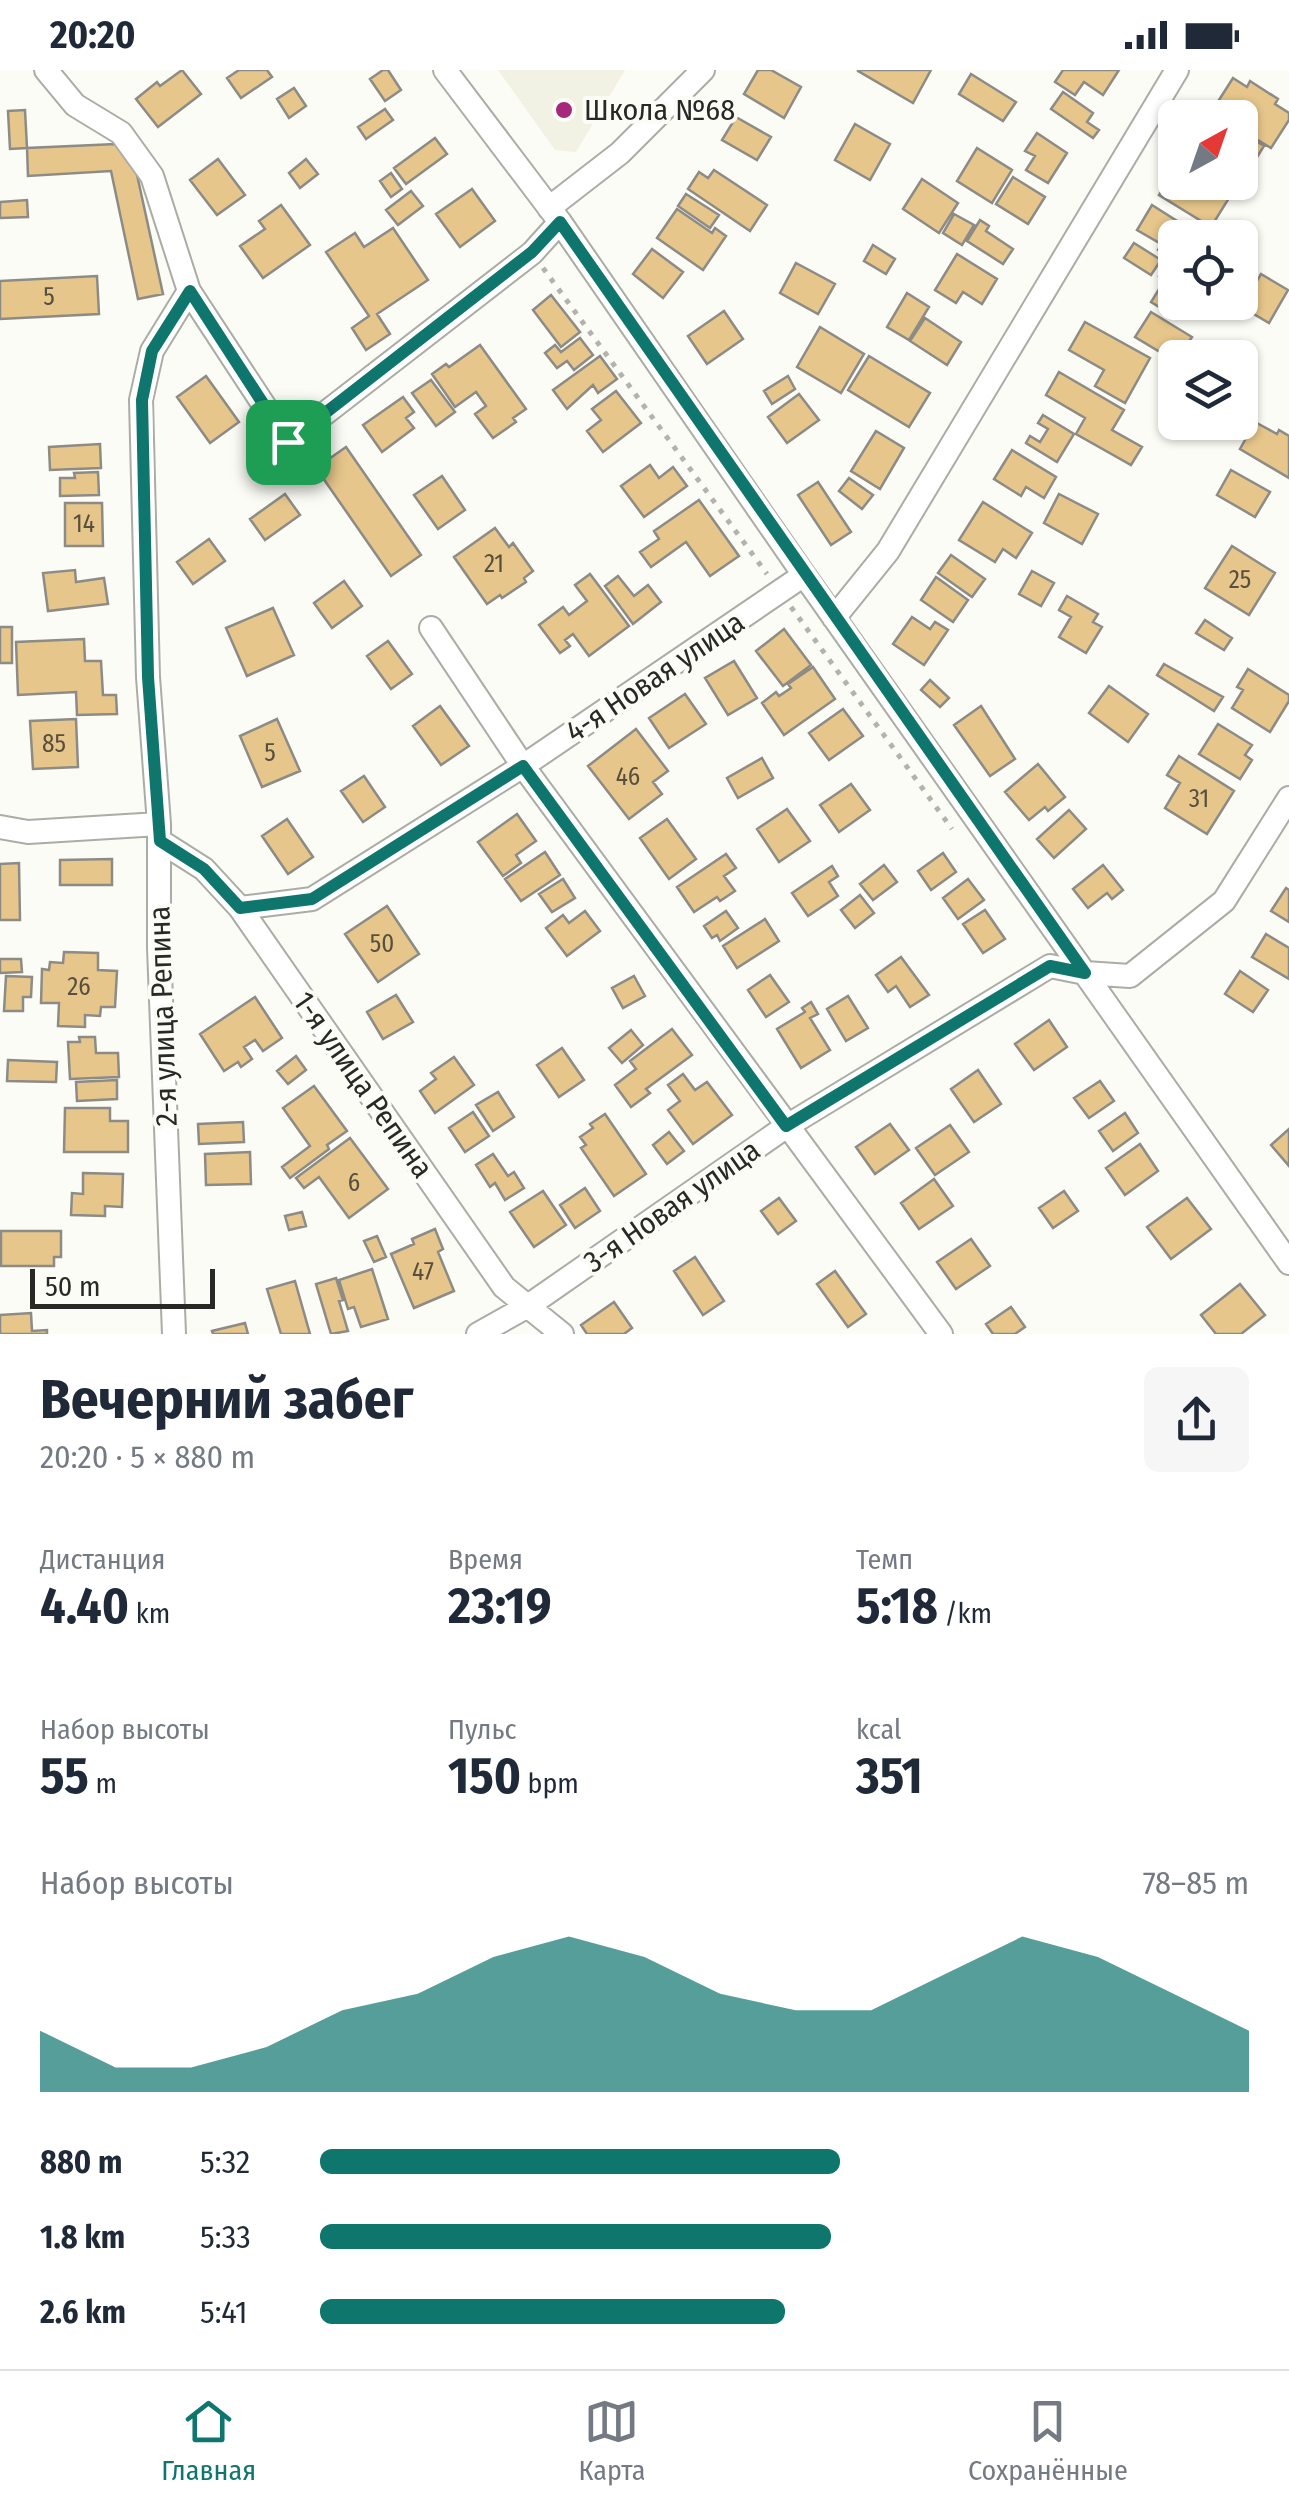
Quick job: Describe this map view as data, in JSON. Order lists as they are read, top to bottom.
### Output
{
  "streets": {
    "street": [
      "4-я Новая улица",
      "2-я улица Репина",
      "1-я улица Репина",
      "3-я Новая улица"
    ]
  },
  "crossings": [
    ["4-я Новая улица", "1-я улица Репина"],
    ["2-я улица Репина", "1-я улица Репина"],
    ["1-я улица Репина", "3-я Новая улица"]
  ],
  "places": ["Школа №68"],
  "house_numbers": [
    "5",
    "14",
    "21",
    "25",
    "85",
    "5",
    "46",
    "31",
    "50",
    "26",
    "6",
    "47"
  ],
  "scale_bar": "50 m",
  "north": "top right",
  "page": {
    "status": "20:20",
    "scale": "50 m",
    "heading": ["Вечерний забег", "20:20 · 5 × 880 m"],
    "stats": [
      ["Дистанция", "4.40 km"],
      ["Время", "23:19"],
      ["Темп", "5:18 /km"],
      ["Набор высоты", "55 m"],
      ["Пульс", "150 bpm"],
      ["kcal", "351"]
    ],
    "chart": ["Набор высоты", "78–85 m"],
    "list": [
      {
        "name": "880 m",
        "note": "5:32"
      },
      {
        "name": "1.8 km",
        "note": "5:33"
      },
      {
        "name": "2.6 km",
        "note": "5:41"
      }
    ],
    "tabs": ["Главная", "Карта", "Сохранённые"]
  }
}
